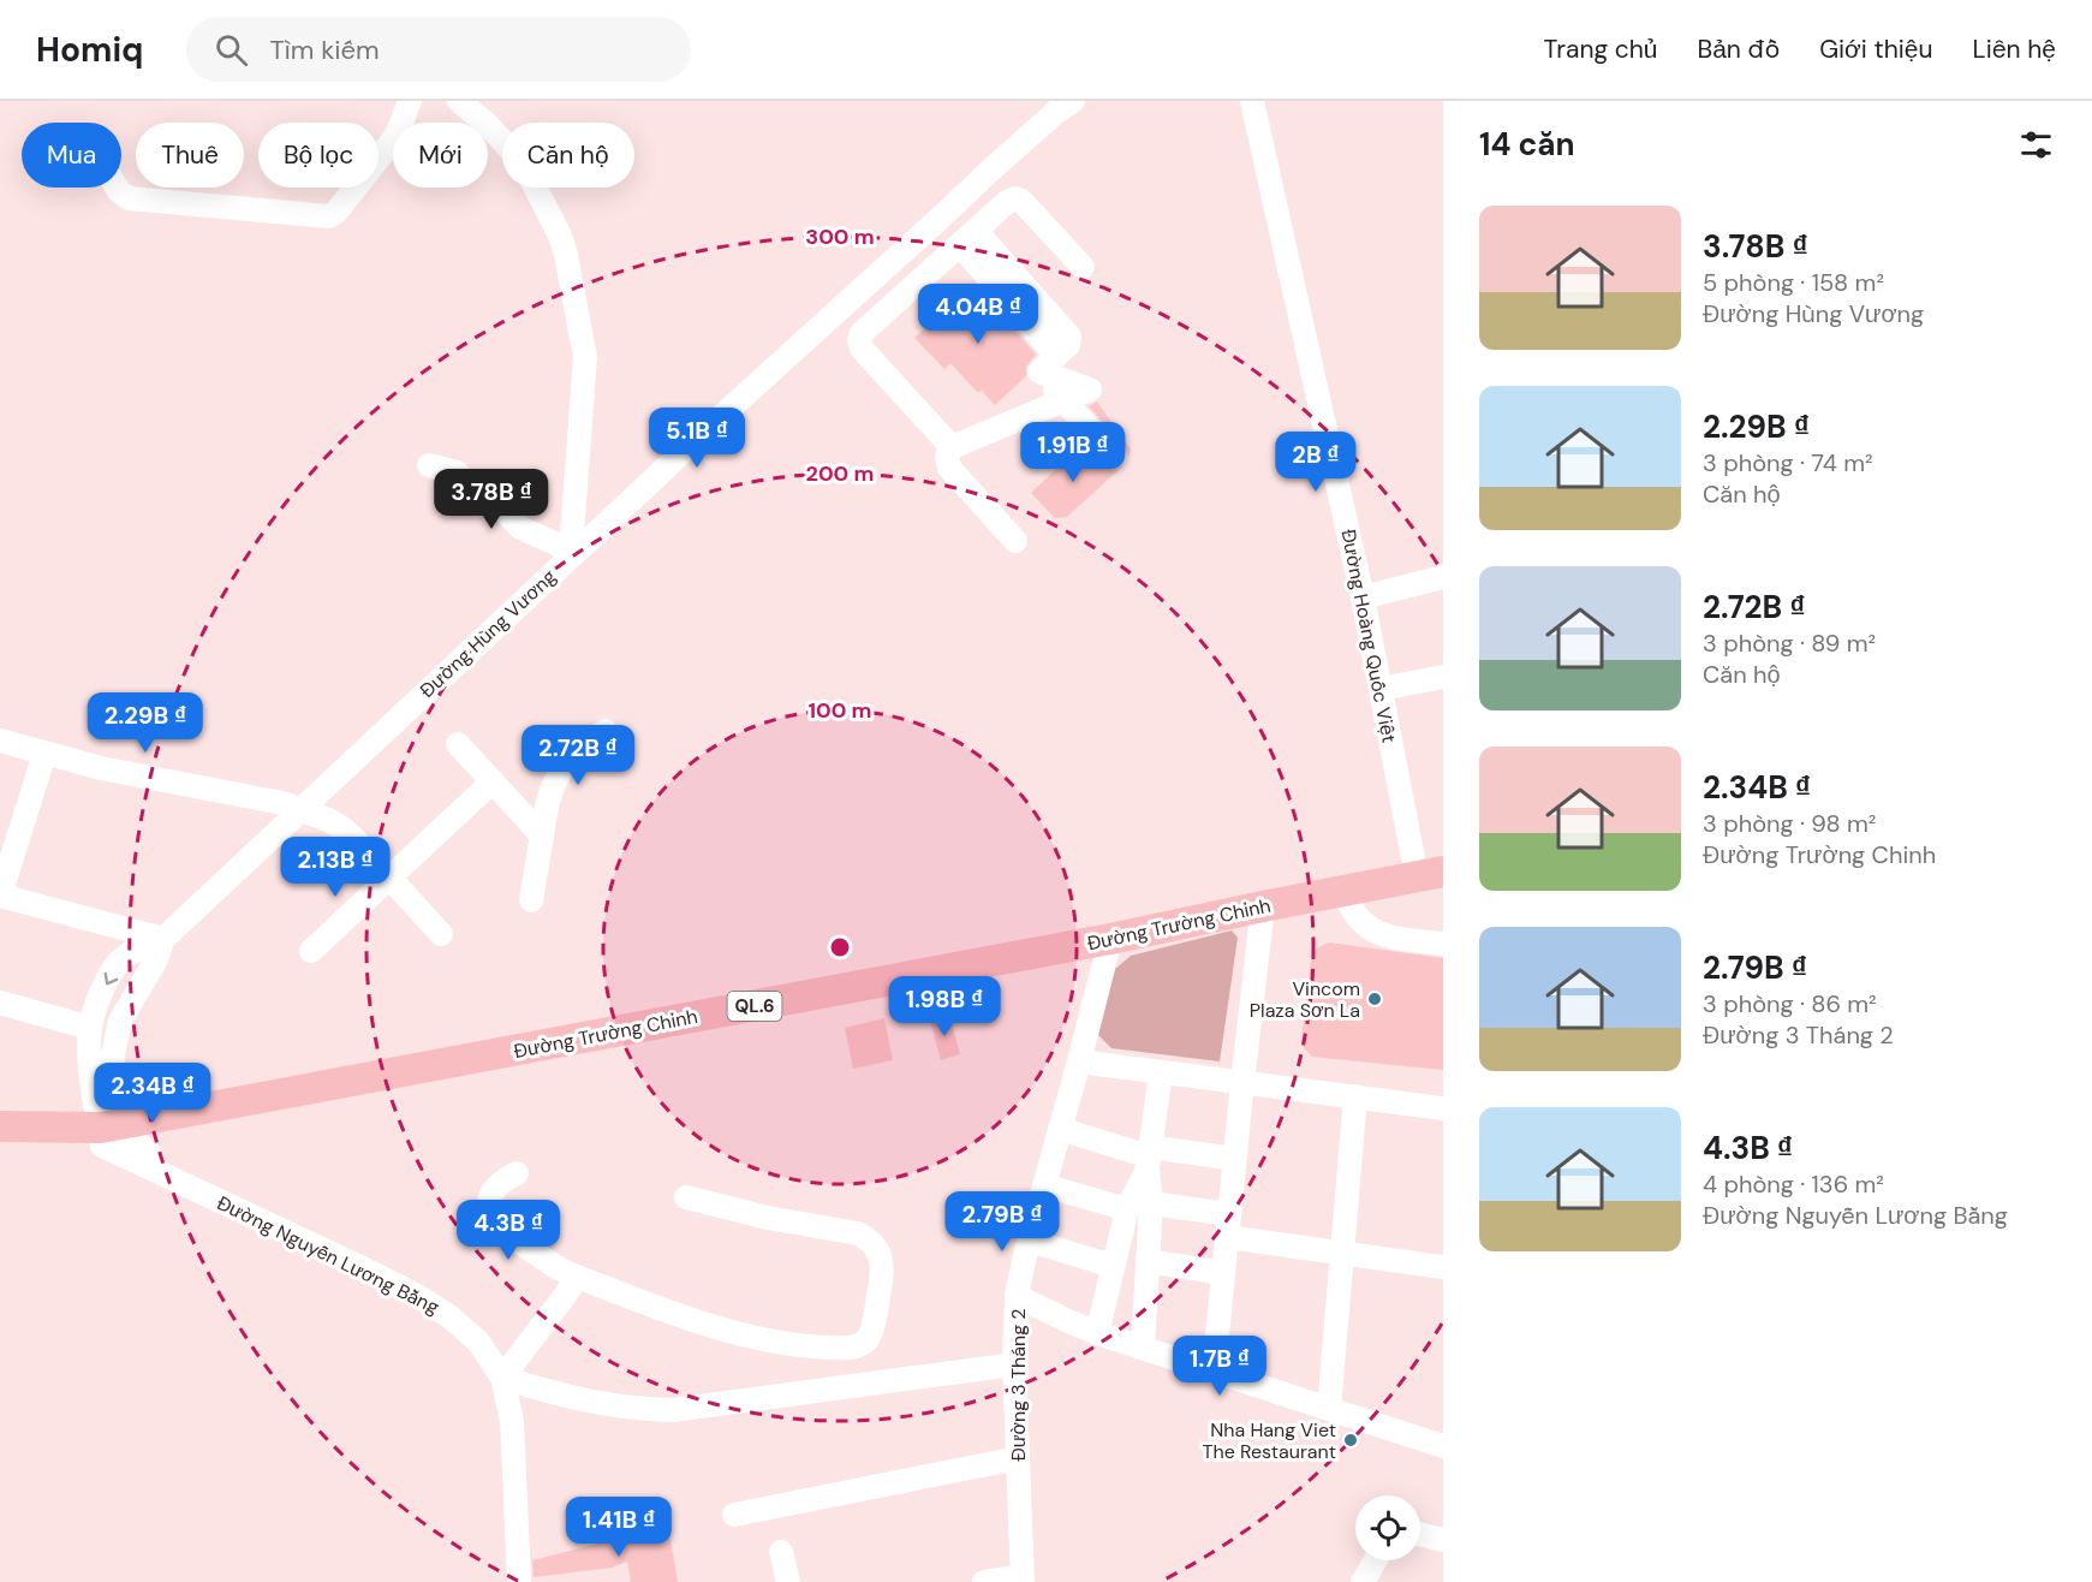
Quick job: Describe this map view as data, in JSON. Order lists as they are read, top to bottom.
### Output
{
  "streets": {
    "main road": ["Đường Trường Chinh", "QL.6"],
    "street": [
      "Đường Hùng Vương",
      "Đường Hoàng Quốc Việt",
      "Đường Nguyễn Lương Bằng",
      "Đường 3 Tháng 2"
    ]
  },
  "crossings": [
    ["Đường Hùng Vương", "Đường Trường Chinh"],
    ["Đường Hùng Vương", "Đường Nguyễn Lương Bằng"],
    ["Đường Hoàng Quốc Việt", "Đường Trường Chinh"],
    ["Đường Trường Chinh", "Đường Nguyễn Lương Bằng"],
    ["Đường Trường Chinh", "Đường 3 Tháng 2"]
  ],
  "places": ["Vincom Plaza Sơn La", "Nha Hang Viet The Restaurant"],
  "page": {
    "header": "Homiq",
    "search": "Tìm kiếm",
    "nav": [
      "Trang chủ",
      "Bản đồ",
      "Giới thiệu",
      "Liên hệ"
    ],
    "heading": "14 căn",
    "chip": [
      "Mua",
      "Thuê",
      "Bộ lọc",
      "Mới",
      "Căn hộ"
    ],
    "list": [
      {
        "name": "3.78B ₫",
        "note": "5 phòng · 158 m² · Đường Hùng Vương"
      },
      {
        "name": "2.29B ₫",
        "note": "3 phòng · 74 m² · Căn hộ"
      },
      {
        "name": "2.72B ₫",
        "note": "3 phòng · 89 m² · Căn hộ"
      },
      {
        "name": "2.34B ₫",
        "note": "3 phòng · 98 m² · Đường Trường Chinh"
      },
      {
        "name": "2.79B ₫",
        "note": "3 phòng · 86 m² · Đường 3 Tháng 2"
      },
      {
        "name": "4.3B ₫",
        "note": "4 phòng · 136 m² · Đường Nguyễn Lương Bằng"
      }
    ],
    "price": [
      "4.04B ₫",
      "5.1B ₫",
      "1.91B ₫",
      "2B ₫",
      "3.78B ₫",
      "2.29B ₫",
      "2.72B ₫",
      "2.13B ₫",
      "1.98B ₫",
      "2.34B ₫",
      "2.79B ₫",
      "4.3B ₫",
      "1.7B ₫",
      "1.41B ₫"
    ]
  },
  "rings": ["300 m", "200 m", "100 m"]
}
